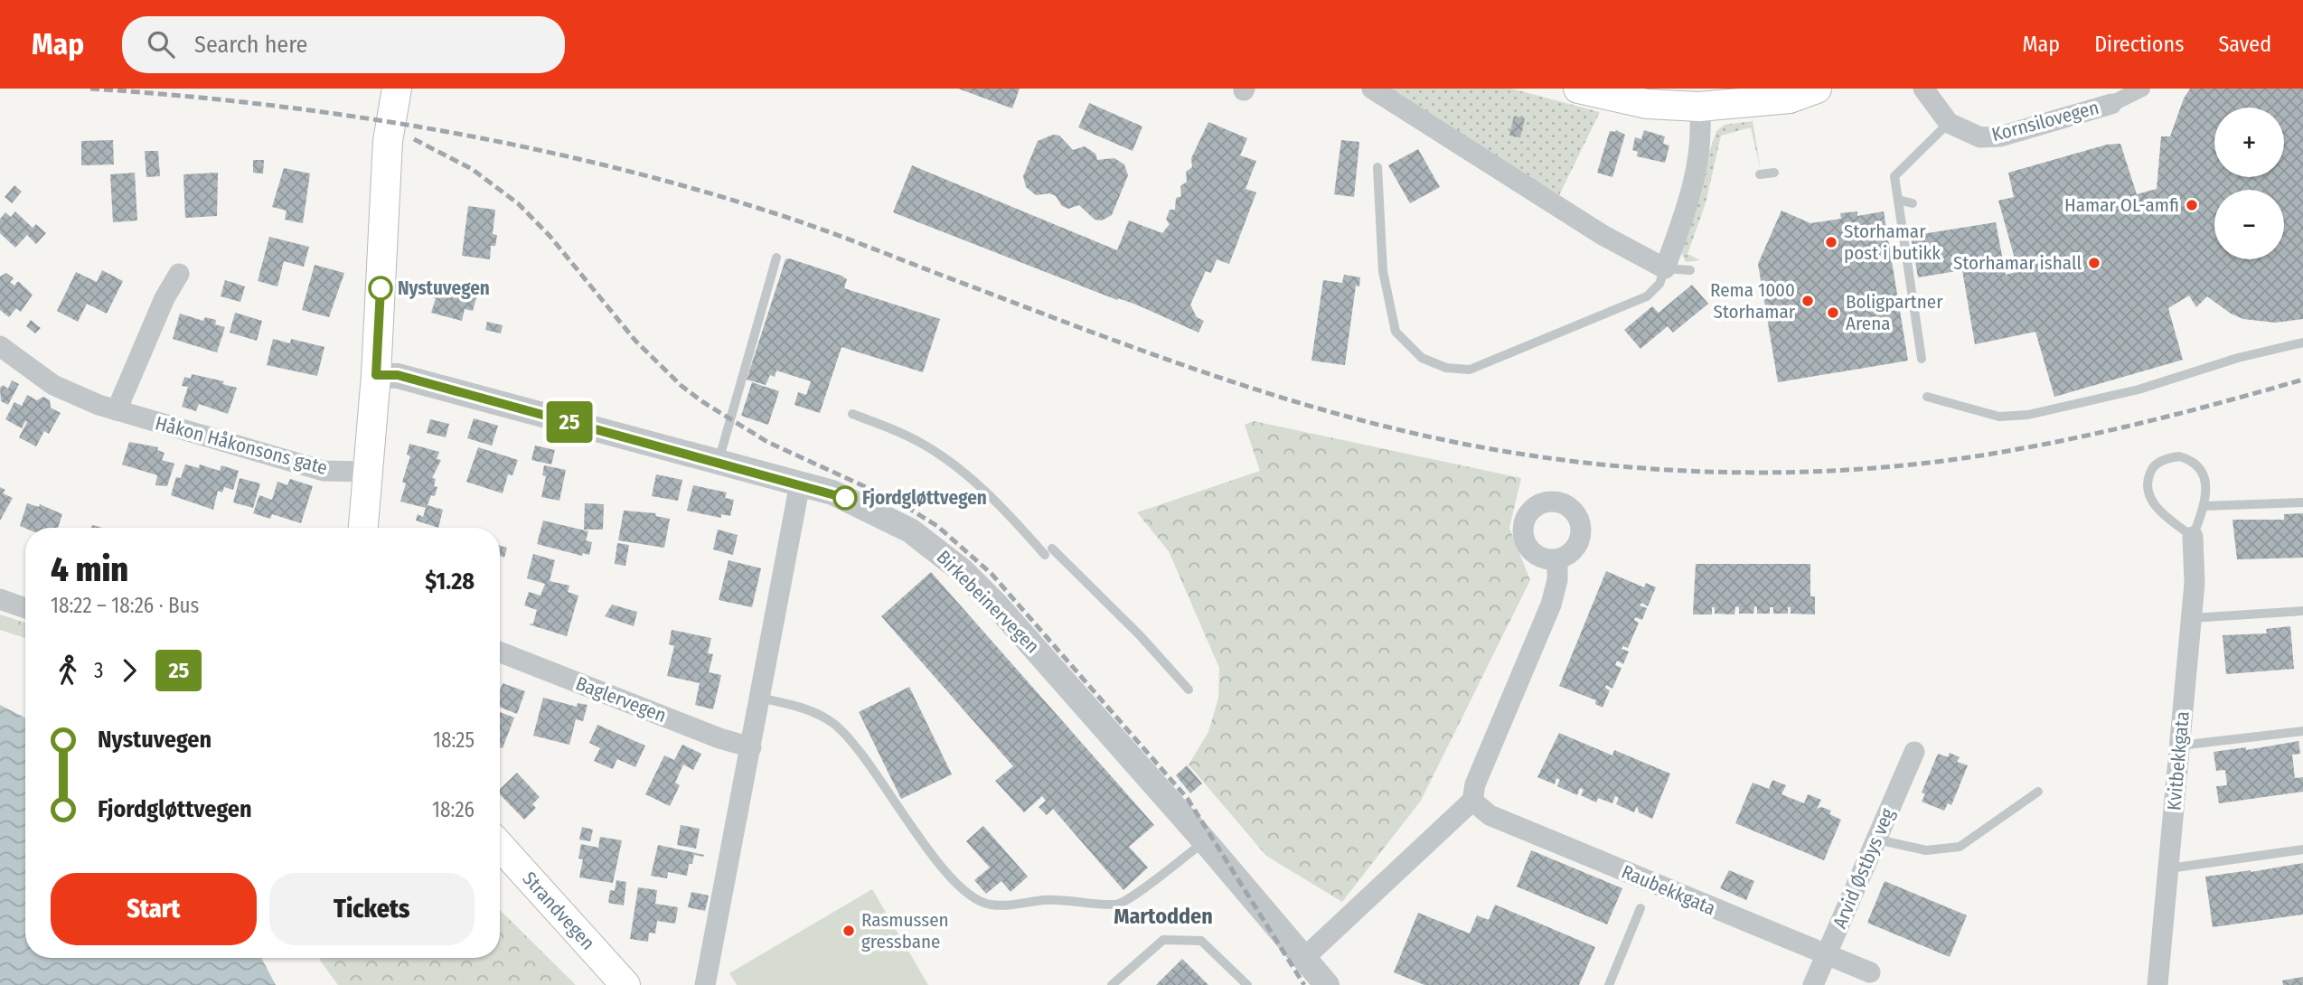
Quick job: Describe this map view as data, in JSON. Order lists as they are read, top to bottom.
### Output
{
  "streets": {
    "main road": ["Strandvegen"],
    "street": [
      "Kornsilovegen",
      "Håkon Håkonsons gate",
      "Birkebeinervegen",
      "Baglervegen",
      "Kvitbekkgata",
      "Arvid Østbys veg",
      "Raubekkgata"
    ]
  },
  "crossings": [
    ["Arvid Østbys veg", "Raubekkgata"]
  ],
  "districts": ["Martodden"],
  "places": [
    "Hamar OL-amfi",
    "Storhamar post i butikk",
    "Storhamar ishall",
    "Nystuvegen",
    "Rema 1000 Storhamar",
    "Boligpartner Arena",
    "Fjordgløttvegen",
    "Rasmussen gressbane"
  ],
  "lines": ["bus line 25"],
  "page": {
    "header": "Map",
    "search": "Search here",
    "nav": ["Map", "Directions", "Saved"],
    "on_map": "25",
    "map_buttons": ["+", "−"],
    "heading": ["4 min", "18:22 – 18:26 · Bus", "$1.28"],
    "legs": ["3", "25"],
    "list": [
      {
        "name": "Nystuvegen",
        "value": "18:25"
      },
      {
        "name": "Fjordgløttvegen",
        "value": "18:26"
      }
    ],
    "buttons": ["Start", "Tickets"]
  }
}
